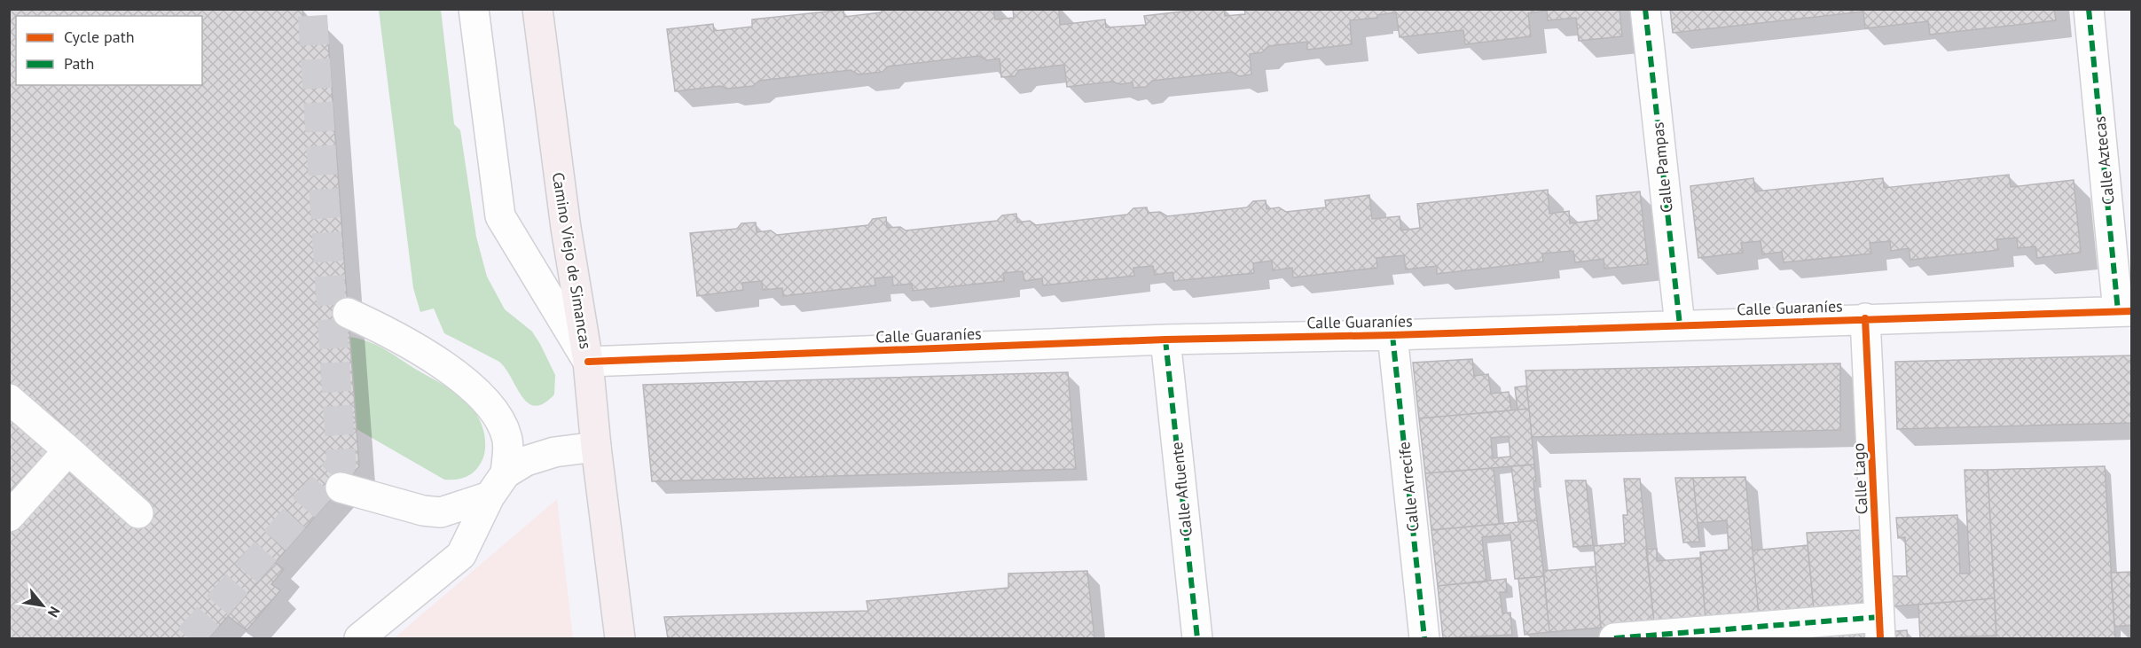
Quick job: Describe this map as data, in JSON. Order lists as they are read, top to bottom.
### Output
{
  "streets": {
    "main road": ["Camino Viejo de Simancas"],
    "street": [
      "Calle Aztecas",
      "Calle Pampas",
      "Calle Guaraníes",
      "Calle Lago",
      "Calle Arrecife",
      "Calle Afluente"
    ]
  },
  "crossings": [
    ["Calle Aztecas", "Calle Guaraníes"],
    ["Calle Pampas", "Calle Guaraníes"],
    ["Camino Viejo de Simancas", "Calle Guaraníes"],
    ["Calle Guaraníes", "Calle Lago"],
    ["Calle Guaraníes", "Calle Arrecife"],
    ["Calle Guaraníes", "Calle Afluente"]
  ],
  "legend": ["Cycle path", "Path"],
  "north": "bottom right"
}
